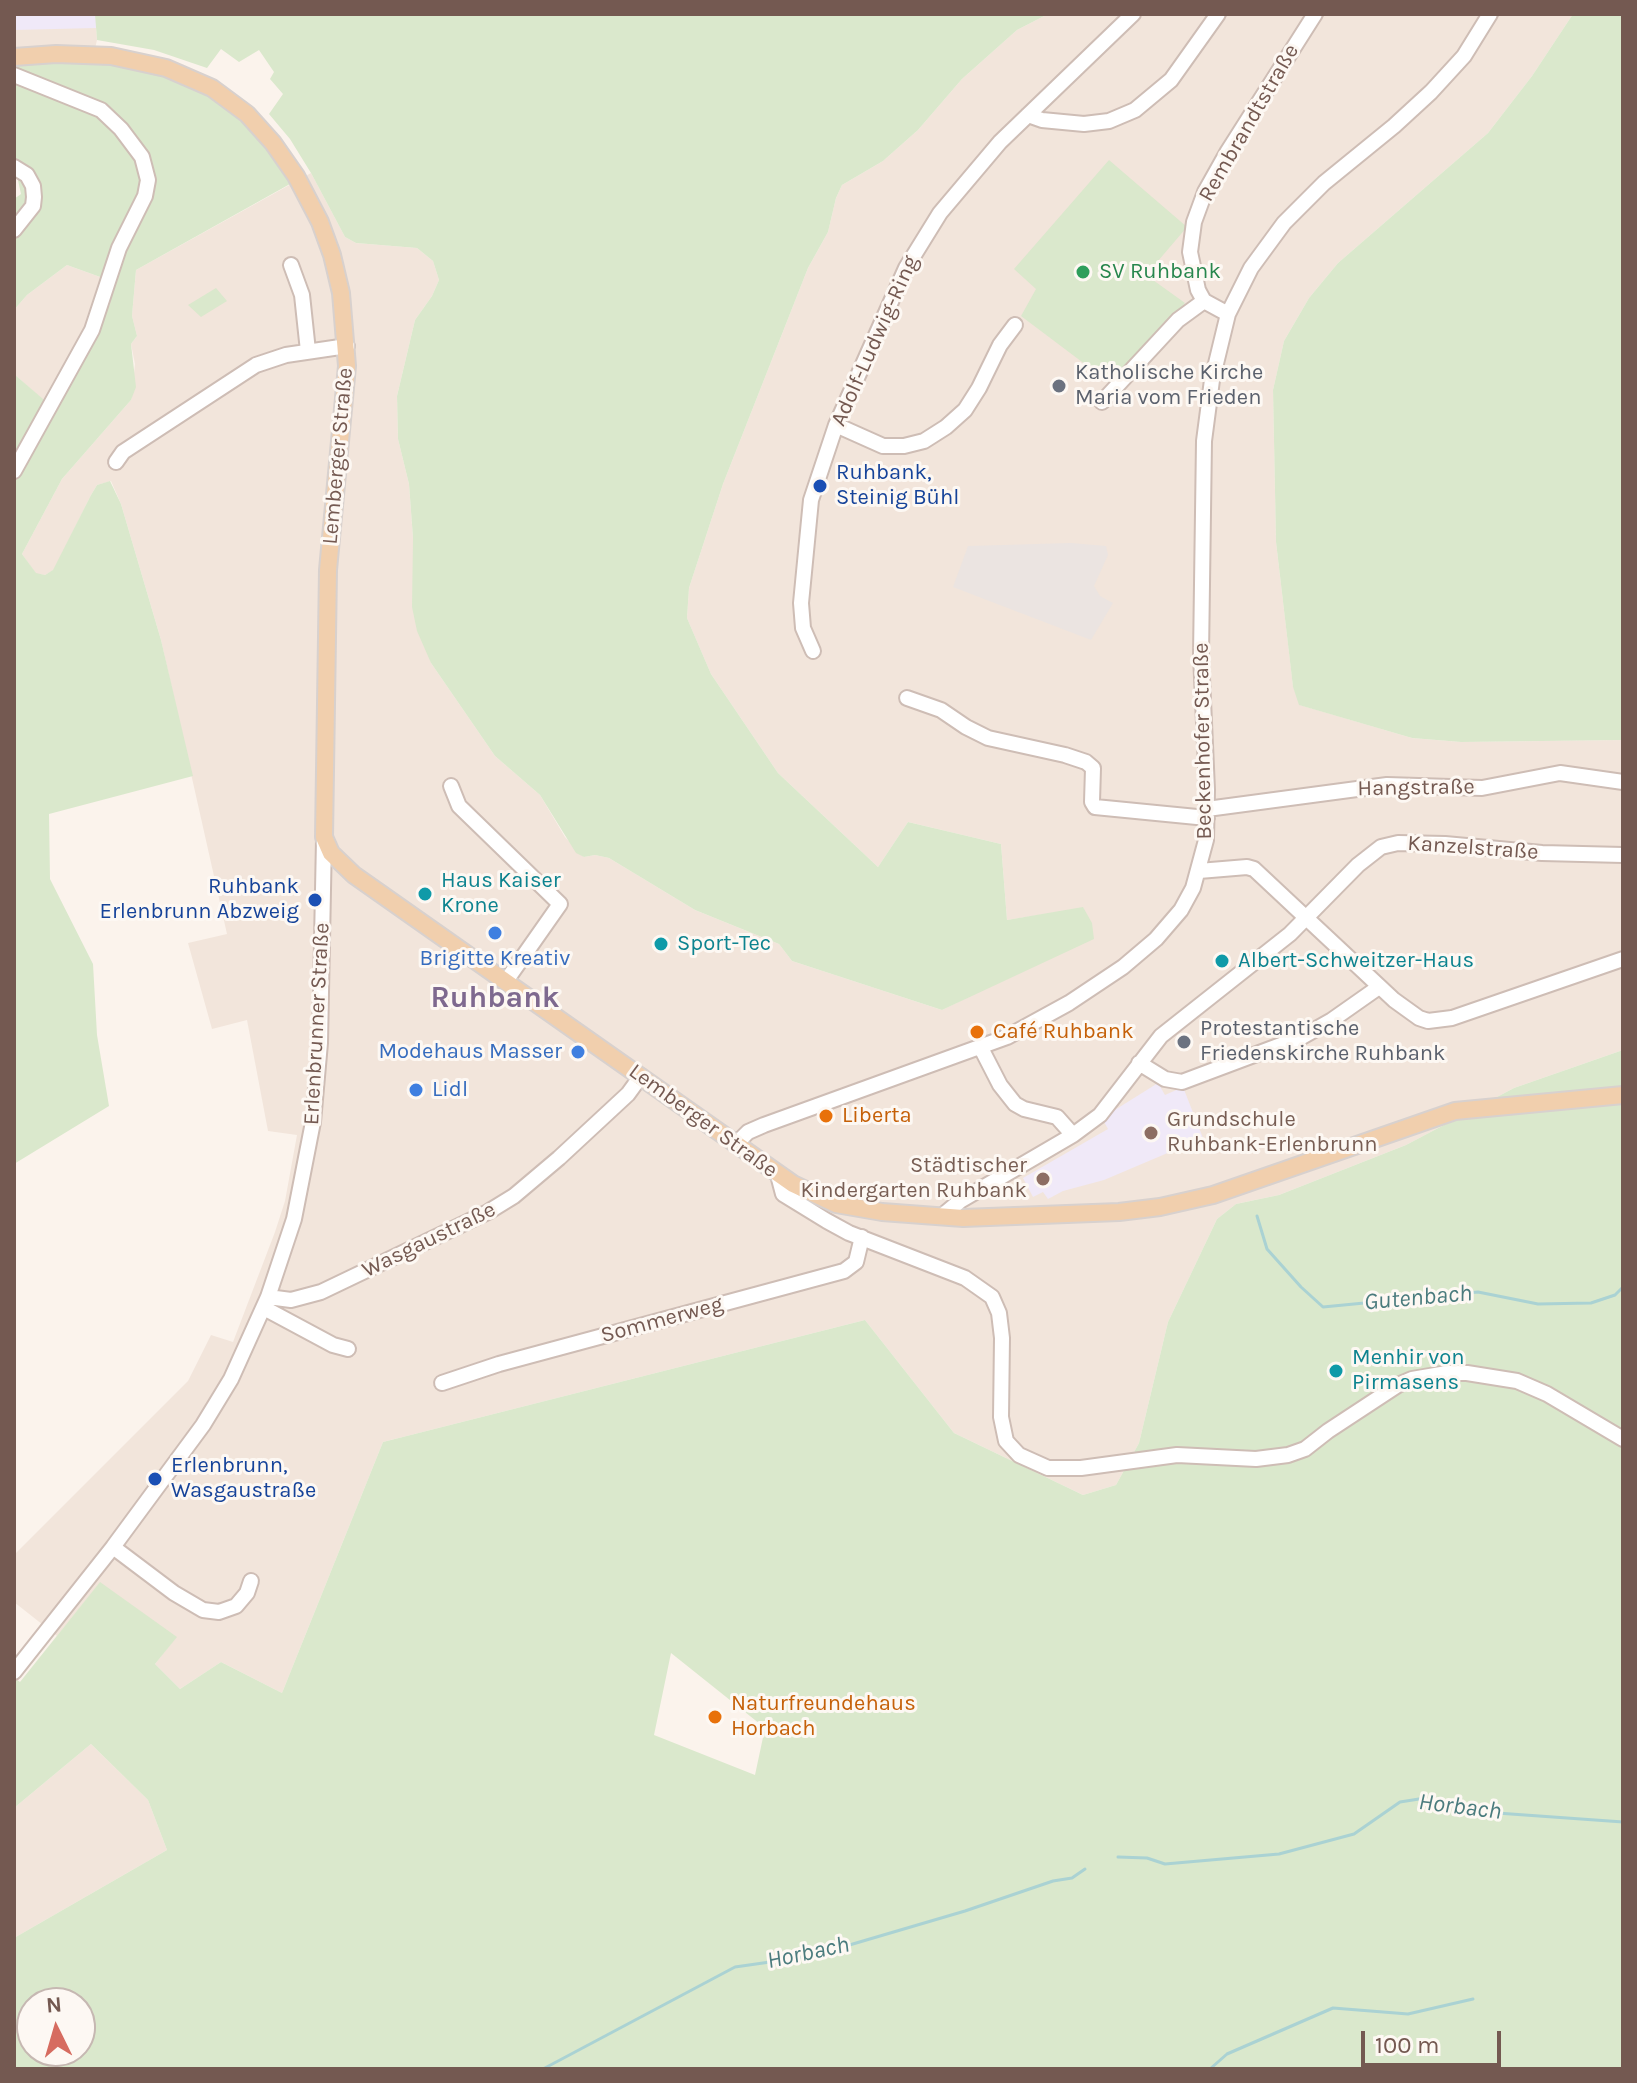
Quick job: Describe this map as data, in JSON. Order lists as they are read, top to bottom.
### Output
{
  "streets": {
    "main road": ["Lemberger Straße"],
    "street": [
      "Rembrandtstraße",
      "Adolf-Ludwig-Ring",
      "Beckenhofer Straße",
      "Hangstraße",
      "Kanzelstraße",
      "Erlenbrunner Straße",
      "Wasgaustraße",
      "Sommerweg"
    ]
  },
  "crossings": [
    ["Lemberger Straße", "Beckenhofer Straße"],
    ["Lemberger Straße", "Kanzelstraße"],
    ["Lemberger Straße", "Erlenbrunner Straße"],
    ["Lemberger Straße", "Wasgaustraße"],
    ["Beckenhofer Straße", "Hangstraße"],
    ["Erlenbrunner Straße", "Wasgaustraße"]
  ],
  "districts": ["Ruhbank"],
  "water": ["Gutenbach", "Horbach"],
  "places": [
    "SV Ruhbank",
    "Katholische Kirche Maria vom Frieden",
    "Ruhbank, Steinig Bühl",
    "Haus Kaiser Krone",
    "Ruhbank Erlenbrunn Abzweig",
    "Brigitte Kreativ",
    "Sport-Tec",
    "Albert-Schweitzer-Haus",
    "Café Ruhbank",
    "Protestantische Friedenskirche Ruhbank",
    "Modehaus Masser",
    "Lidl",
    "Liberta",
    "Grundschule Ruhbank-Erlenbrunn",
    "Städtischer Kindergarten Ruhbank",
    "Menhir von Pirmasens",
    "Erlenbrunn, Wasgaustraße",
    "Naturfreundehaus Horbach"
  ],
  "scale_bar": "100 m",
  "north": "top"
}
